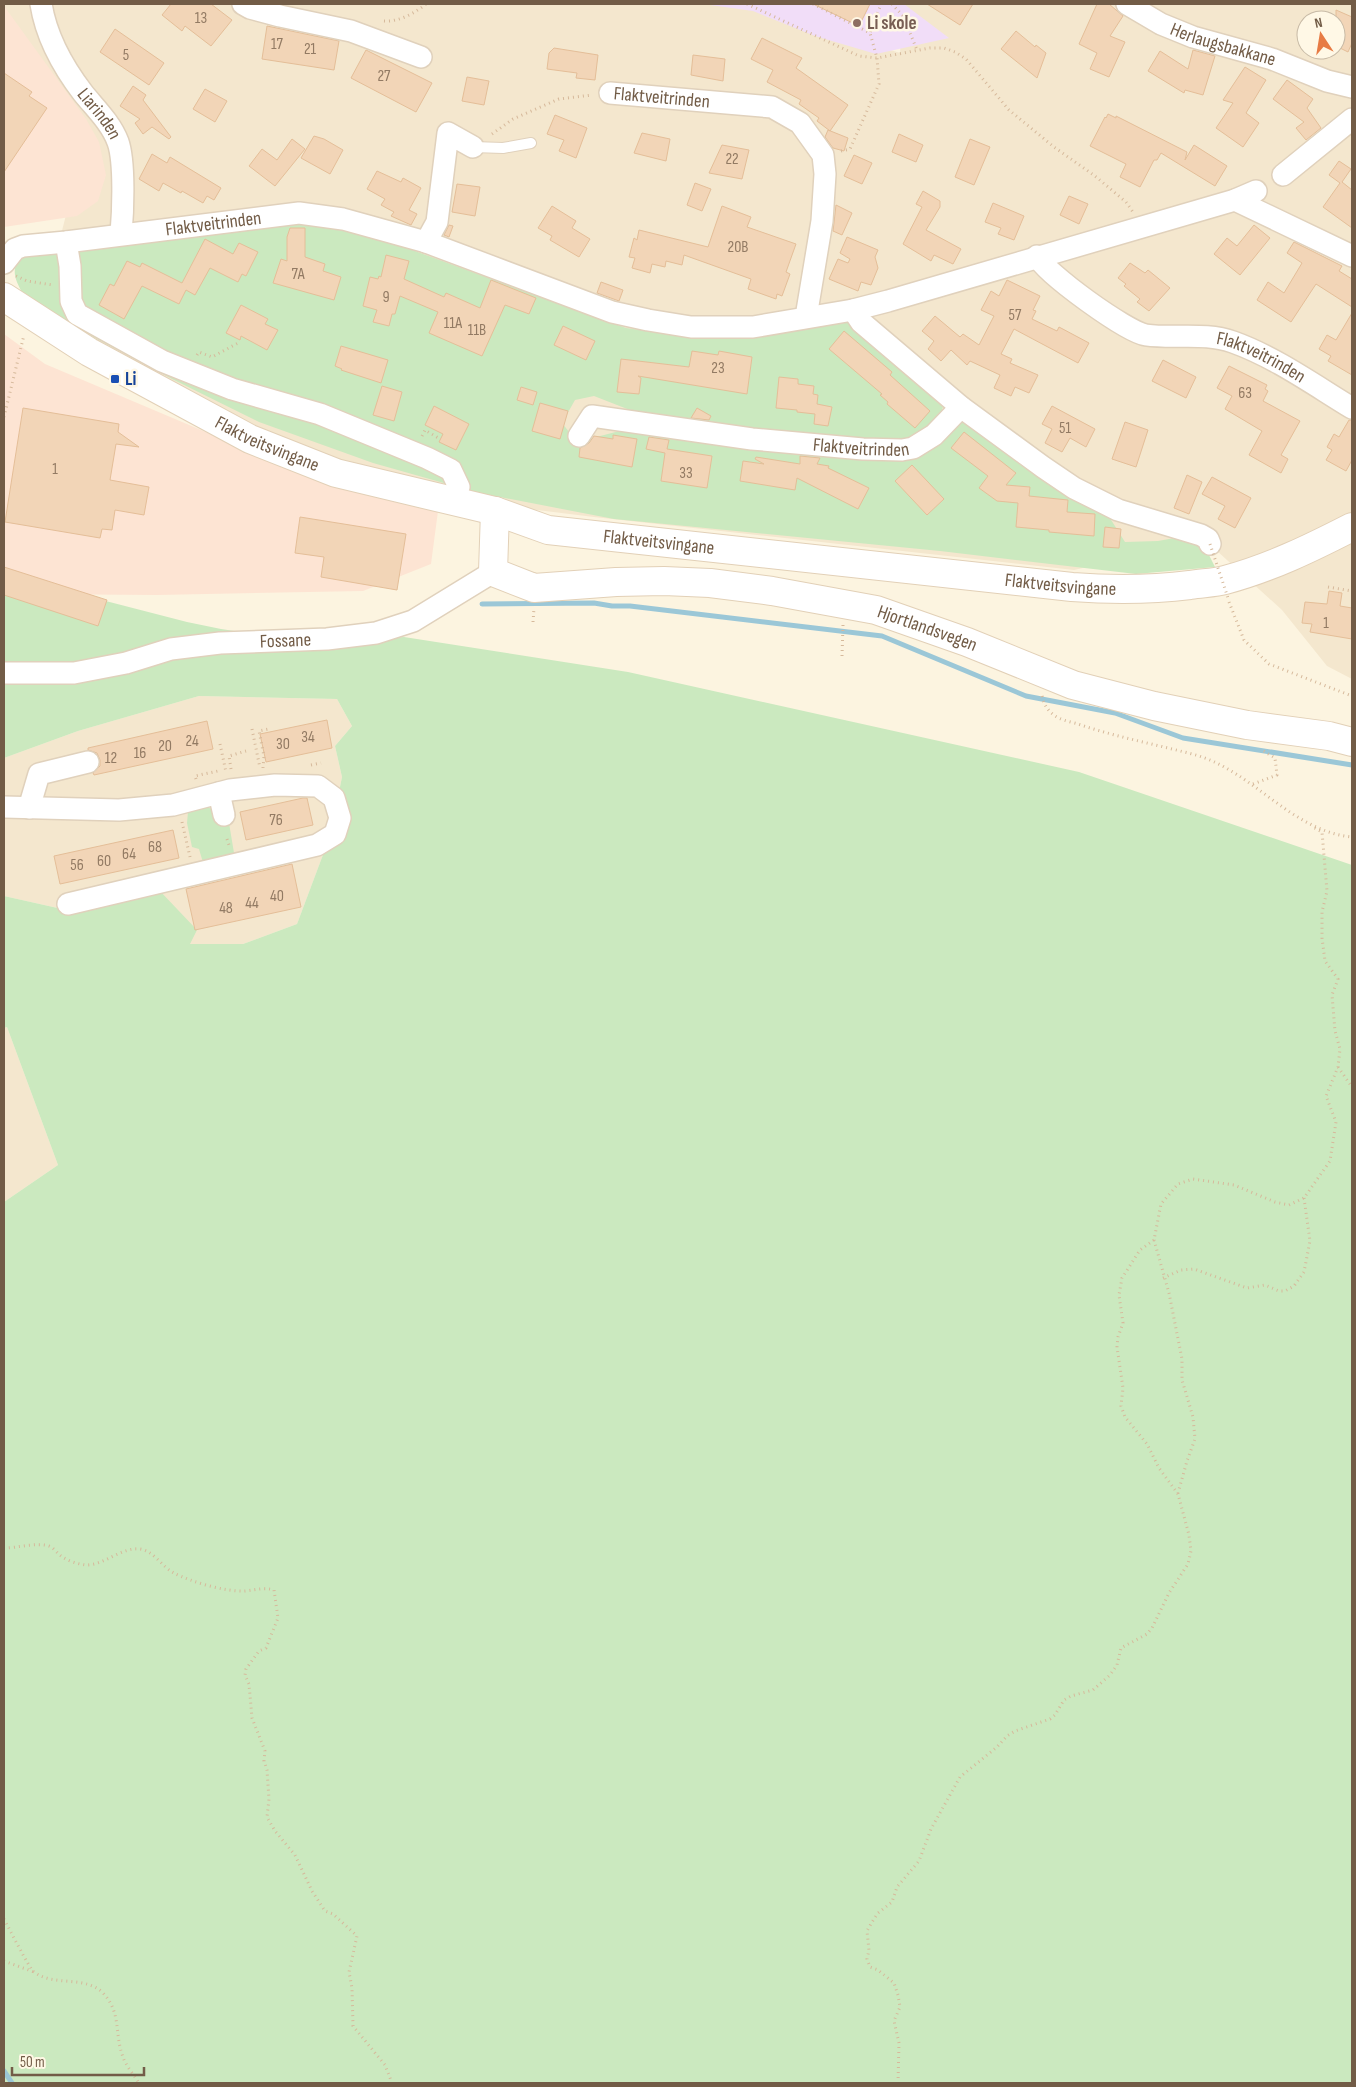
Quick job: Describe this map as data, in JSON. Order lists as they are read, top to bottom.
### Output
{
  "streets": {
    "main road": ["Flaktveitsvingane", "Hjortlandsvegen"],
    "street": [
      "Herlaugsbakkane",
      "Flaktveitrinden",
      "Liarinden",
      "Fossane"
    ]
  },
  "crossings": [
    ["Flaktveitrinden", "Liarinden"],
    ["Flaktveitrinden", "Flaktveitsvingane"],
    ["Hjortlandsvegen", "Fossane"]
  ],
  "places": {
    "other": ["Li skole"],
    "transit": ["Li"]
  },
  "house_numbers": [
    "13",
    "17",
    "21",
    "5",
    "27",
    "22",
    "20B",
    "7A",
    "9",
    "57",
    "11A",
    "11B",
    "23",
    "63",
    "51",
    "1",
    "33",
    "1",
    "34",
    "24",
    "30",
    "20",
    "16",
    "12",
    "76",
    "68",
    "64",
    "60",
    "56",
    "40",
    "44",
    "48"
  ],
  "scale_bar": "50 m",
  "north": "top"
}
